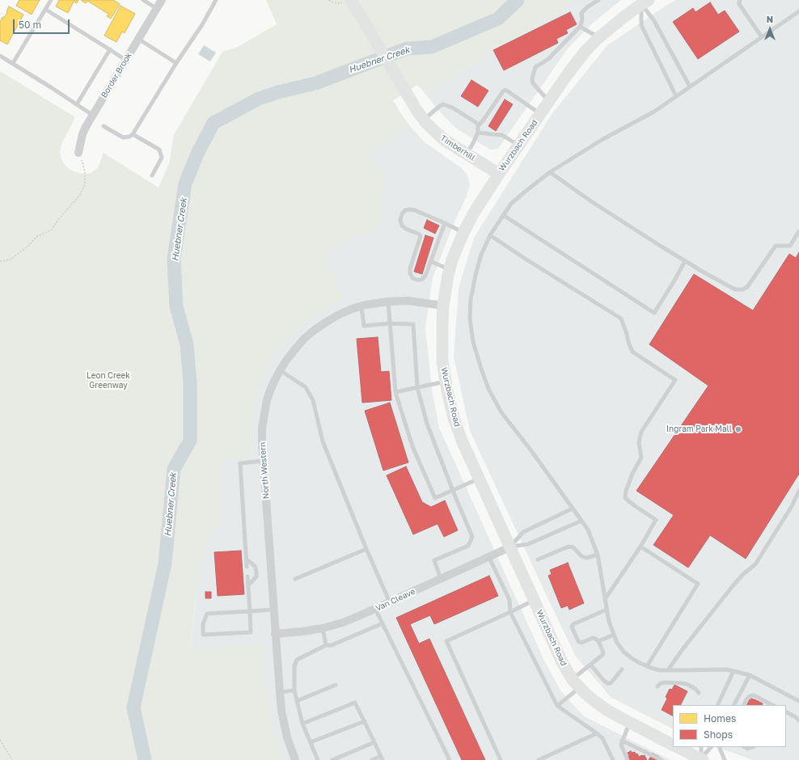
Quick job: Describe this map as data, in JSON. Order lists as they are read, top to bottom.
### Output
{
  "streets": {
    "main road": ["Wurzbach Road", "Timberhill"],
    "street": ["Border Brook", "North Western", "Van Cleave"]
  },
  "crossings": [
    ["Wurzbach Road", "Timberhill"],
    ["Wurzbach Road", "North Western"],
    ["Wurzbach Road", "Van Cleave"],
    ["North Western", "Van Cleave"]
  ],
  "water": ["Huebner Creek"],
  "parks": ["Leon Creek Greenway"],
  "places": ["Ingram Park Mall"],
  "legend": ["Homes", "Shops"],
  "scale_bar": "50 m",
  "north": "top"
}
